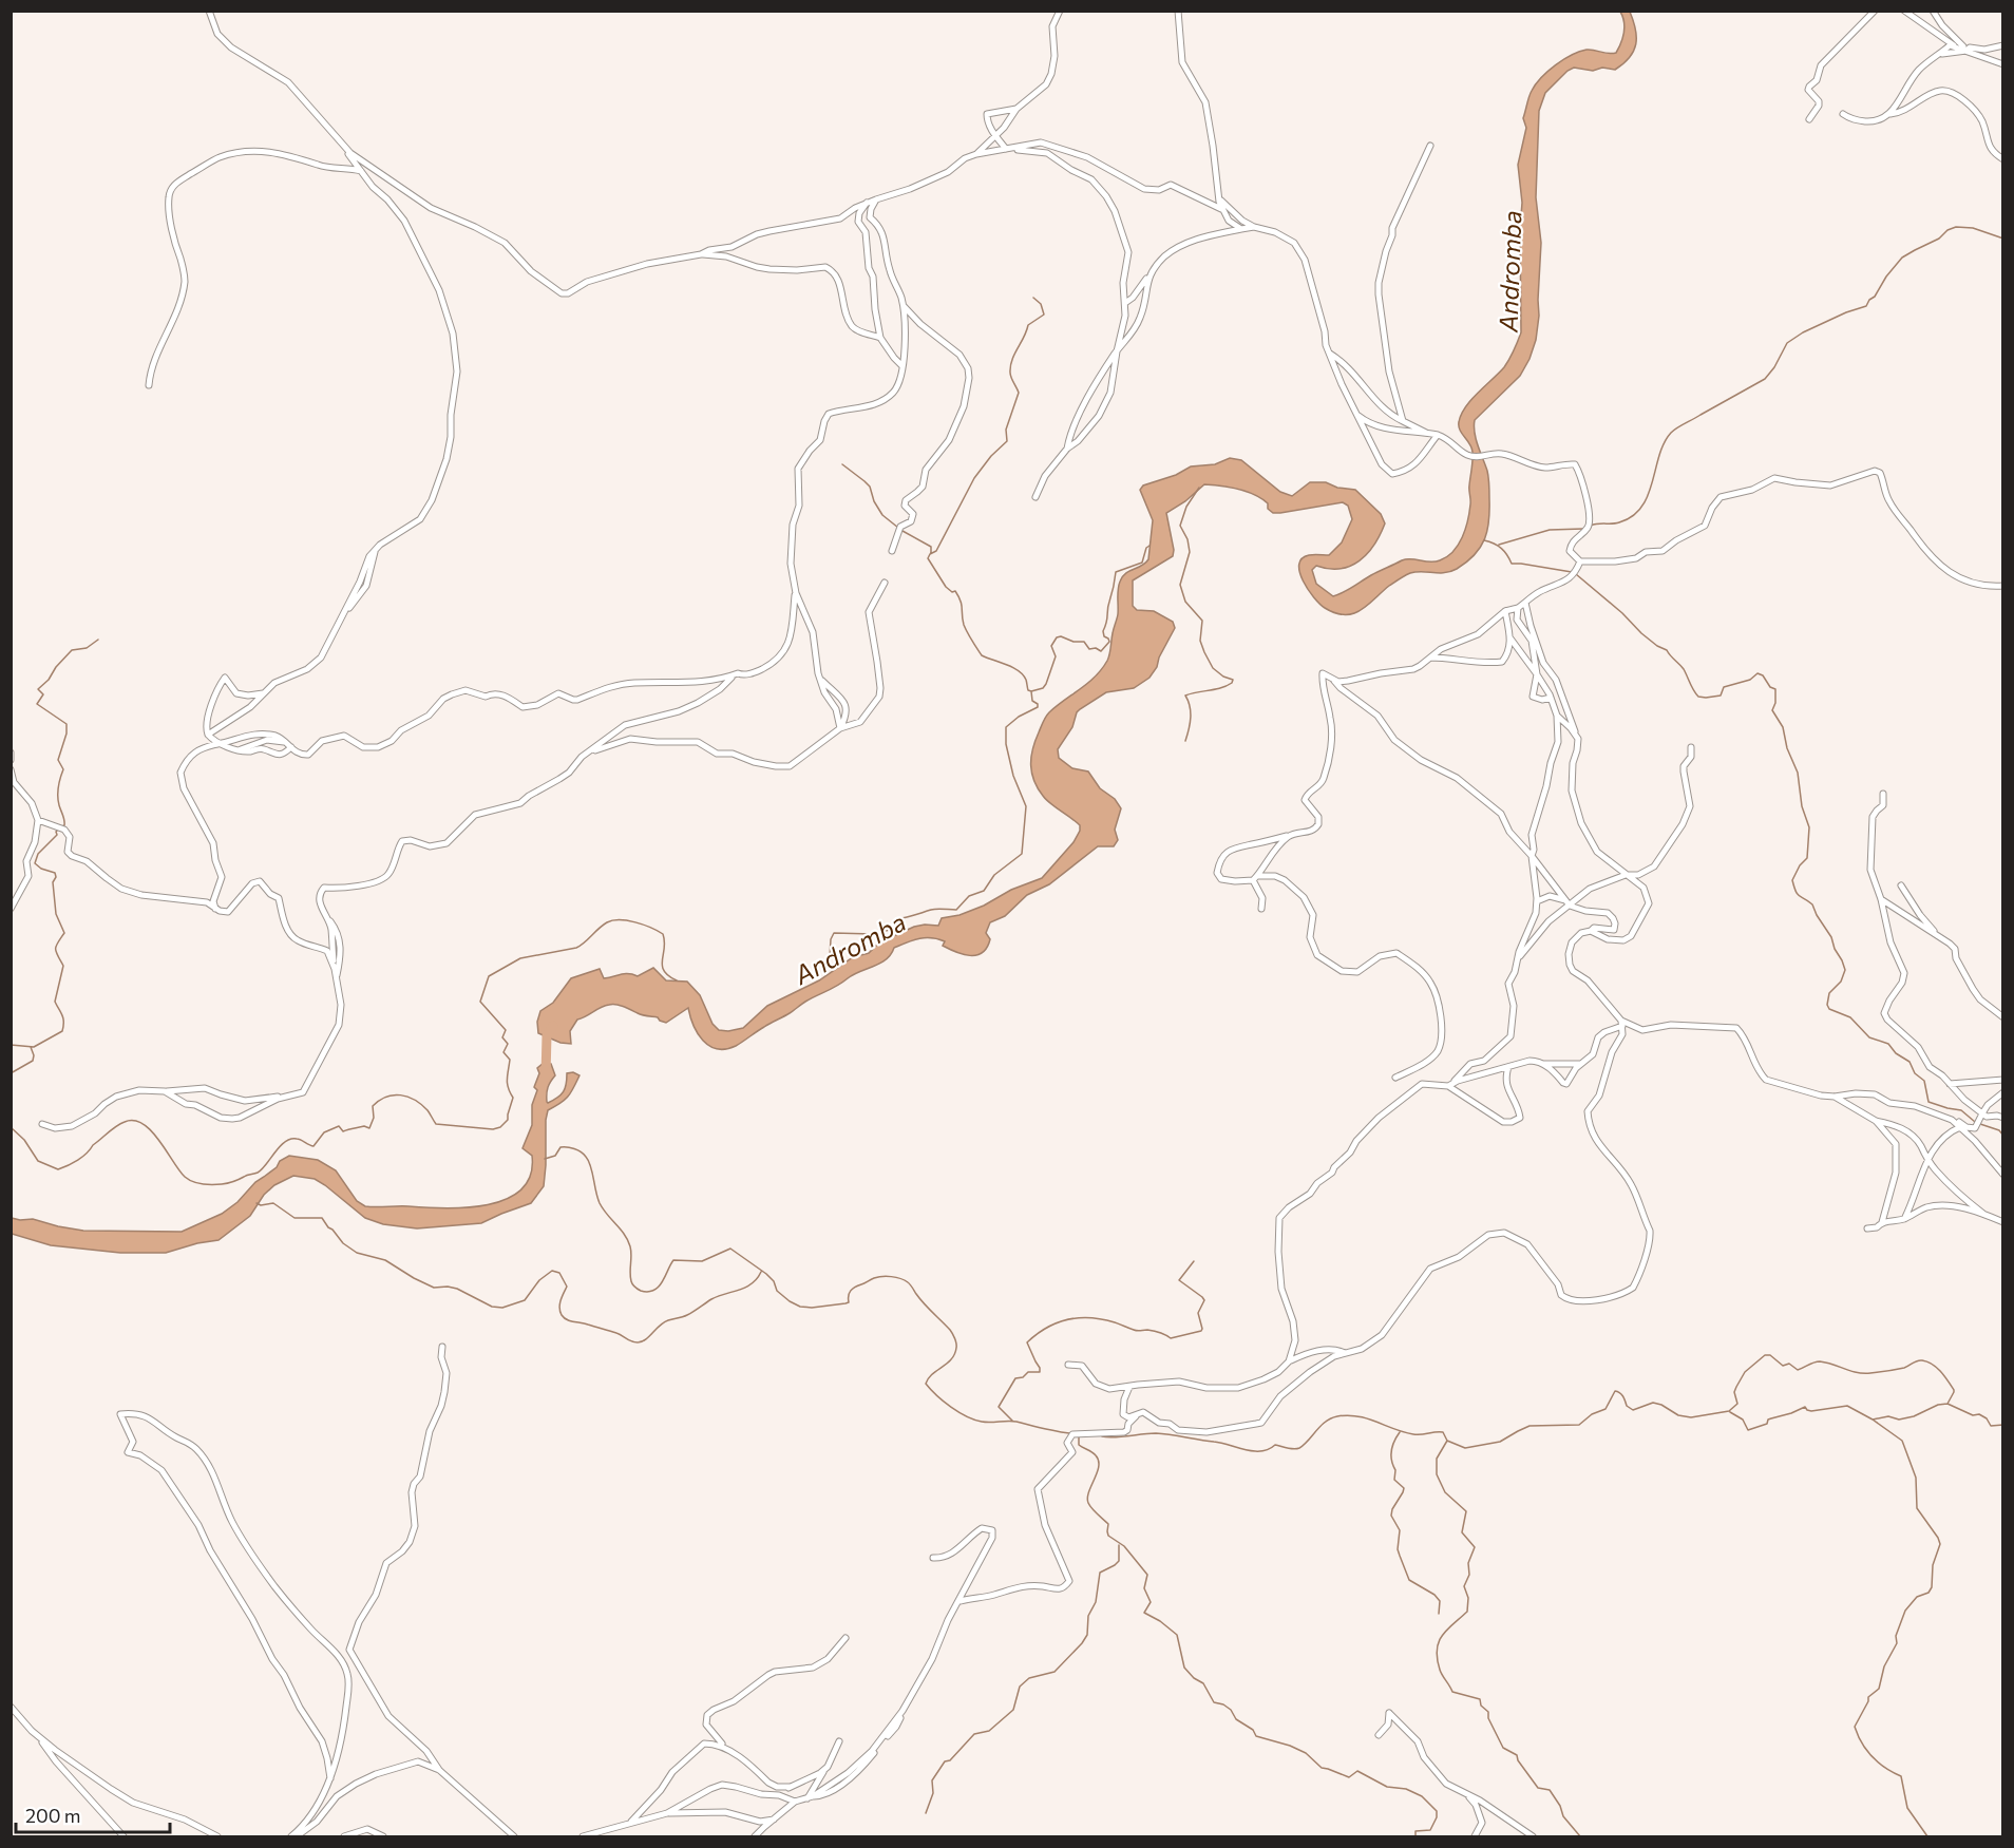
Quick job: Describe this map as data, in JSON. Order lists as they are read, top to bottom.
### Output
{
  "water": ["Andromba"],
  "scale_bar": "200 m"
}
